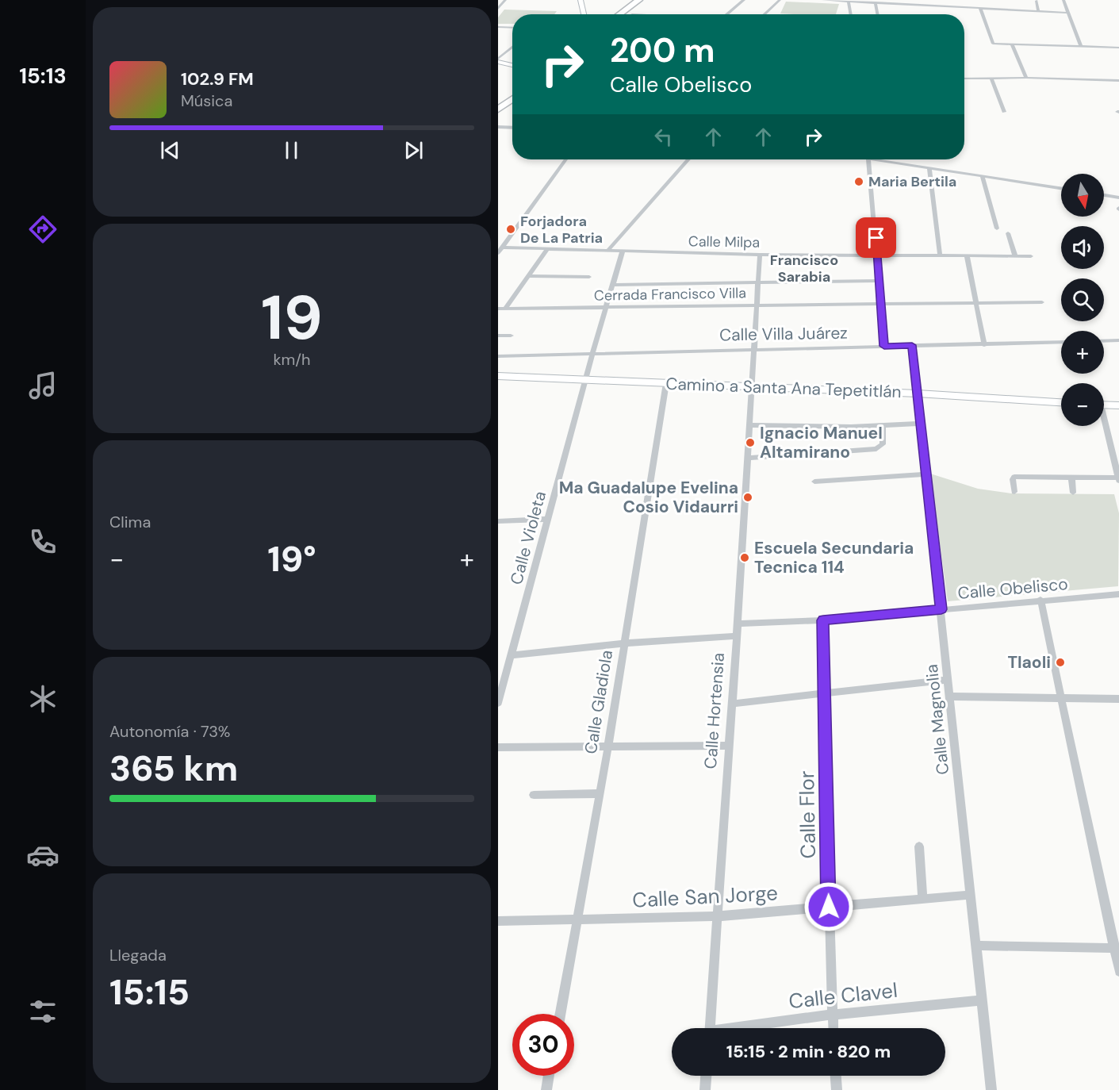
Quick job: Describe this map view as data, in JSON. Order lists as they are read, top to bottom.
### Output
{
  "streets": {
    "street": [
      "Calle Milpa",
      "Cerrada Francisco Villa",
      "Calle Villa Juárez",
      "Camino a Santa Ana Tepetitlán",
      "Calle Violeta",
      "Calle Obelisco",
      "Calle Gladiola",
      "Calle Hortensia",
      "Calle Magnolia",
      "Calle Flor",
      "Calle San Jorge",
      "Calle Clavel"
    ]
  },
  "crossings": [
    ["Calle Milpa", "Calle Violeta"],
    ["Calle Milpa", "Calle Hortensia"],
    ["Cerrada Francisco Villa", "Calle Violeta"],
    ["Cerrada Francisco Villa", "Calle Hortensia"],
    ["Calle Villa Juárez", "Calle Violeta"],
    ["Calle Villa Juárez", "Calle Hortensia"],
    ["Calle Villa Juárez", "Calle Magnolia"],
    ["Camino a Santa Ana Tepetitlán", "Calle Violeta"],
    ["Camino a Santa Ana Tepetitlán", "Calle Gladiola"],
    ["Camino a Santa Ana Tepetitlán", "Calle Hortensia"],
    ["Camino a Santa Ana Tepetitlán", "Calle Magnolia"],
    ["Calle Obelisco", "Calle Hortensia"],
    ["Calle Obelisco", "Calle Magnolia"],
    ["Calle Obelisco", "Calle Flor"],
    ["Calle Gladiola", "Calle San Jorge"],
    ["Calle Hortensia", "Calle San Jorge"],
    ["Calle Magnolia", "Calle San Jorge"],
    ["Calle Magnolia", "Calle Clavel"],
    ["Calle Flor", "Calle San Jorge"],
    ["Calle Flor", "Calle Clavel"]
  ],
  "districts": ["Francisco Sarabia"],
  "places": [
    "Maria Bertila",
    "Forjadora De La Patria",
    "Ignacio Manuel Altamirano",
    "Ma Guadalupe Evelina Cosio Vidaurri",
    "Escuela Secundaria Tecnica 114",
    "Tlaoli"
  ],
  "north": "bottom",
  "page": {
    "tabs": "15:13",
    "turn": ["200 m", "Calle Obelisco"],
    "song": ["102.9 FM", "Música"],
    "map_buttons": ["+", "−"],
    "tile": [
      ["19", "km/h"],
      "Clima",
      ["Autonomía · 73%", "365 km"],
      ["Llegada", "15:15"]
    ],
    "heat": ["−", "19°", "+"],
    "limit": "30",
    "trip": "15:15 · 2 min · 820 m"
  }
}
